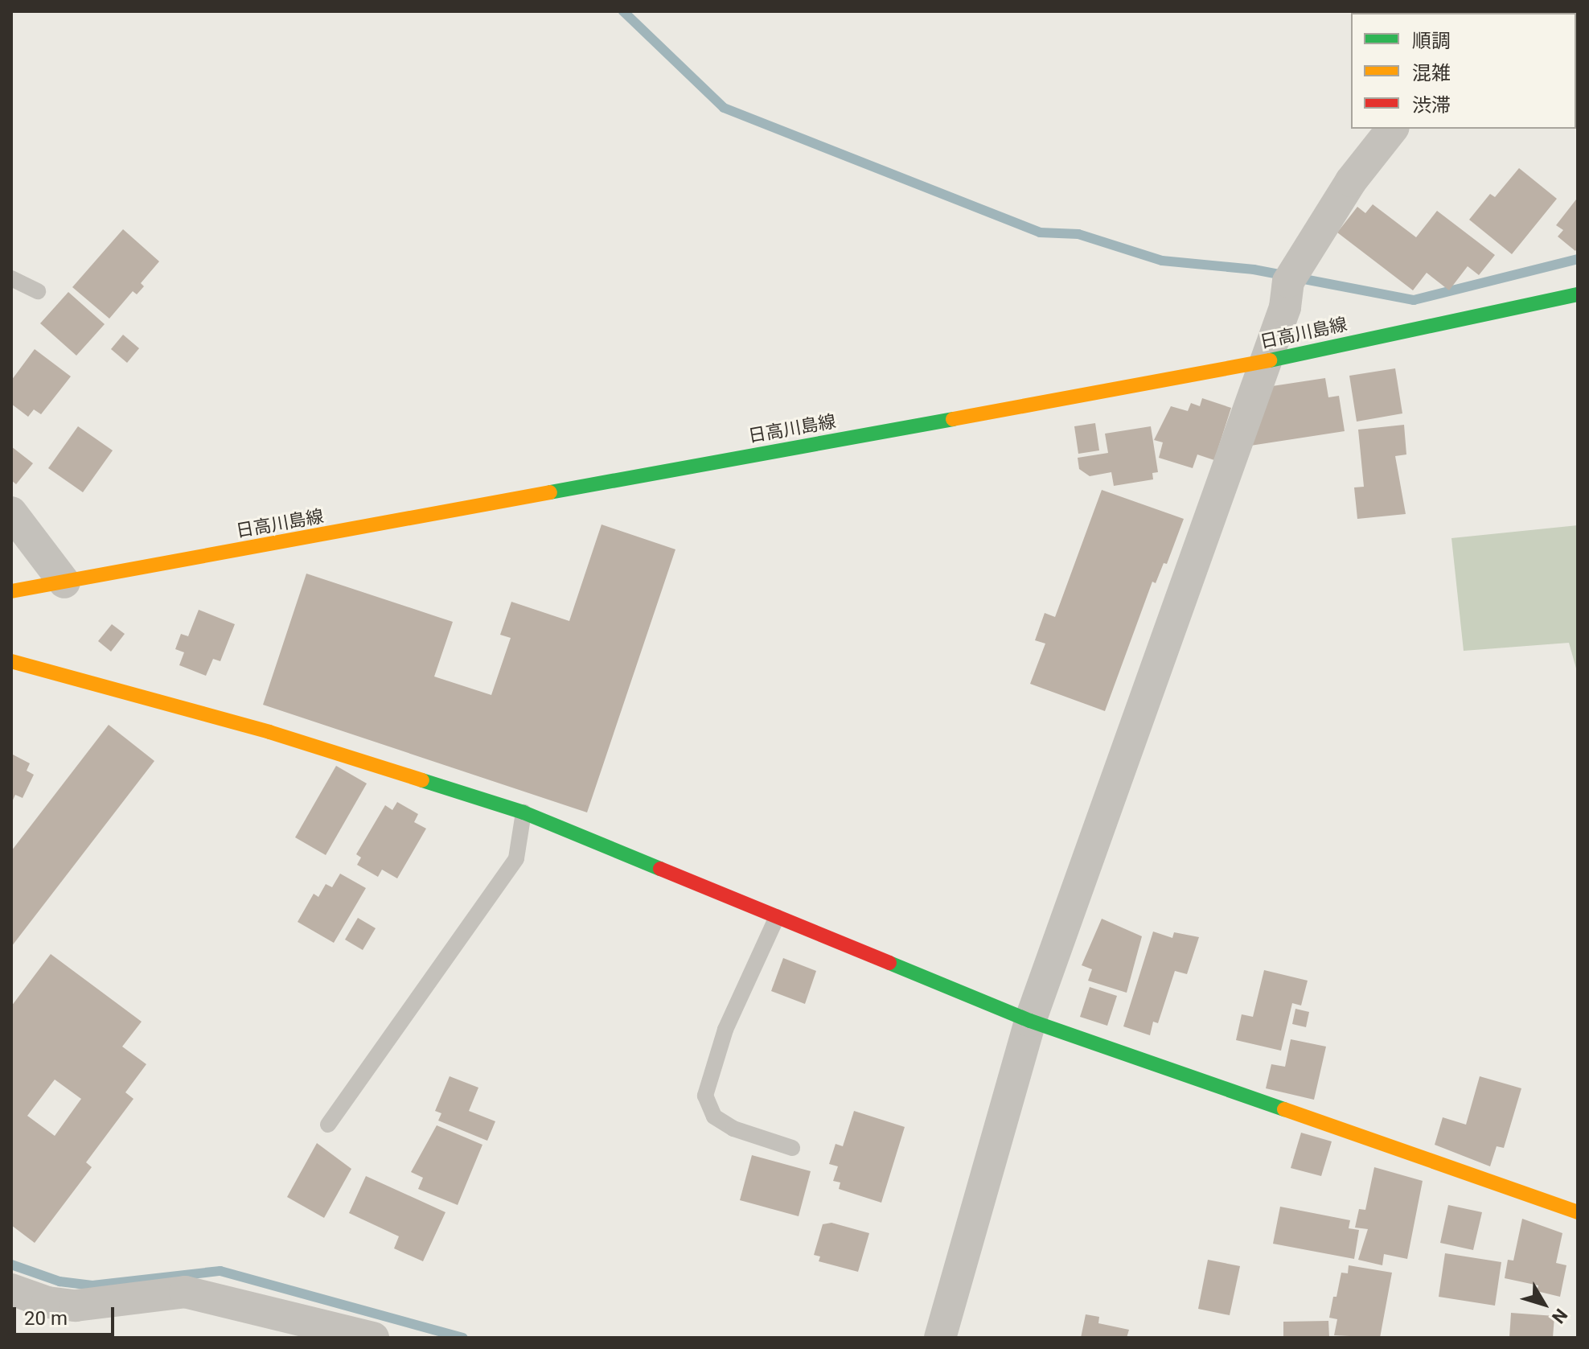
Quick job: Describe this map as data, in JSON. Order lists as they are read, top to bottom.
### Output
{
  "streets": {
    "street": ["日高川島線"]
  },
  "legend": ["順調", "混雑", "渋滞"],
  "scale_bar": "20 m",
  "north": "bottom right"
}
